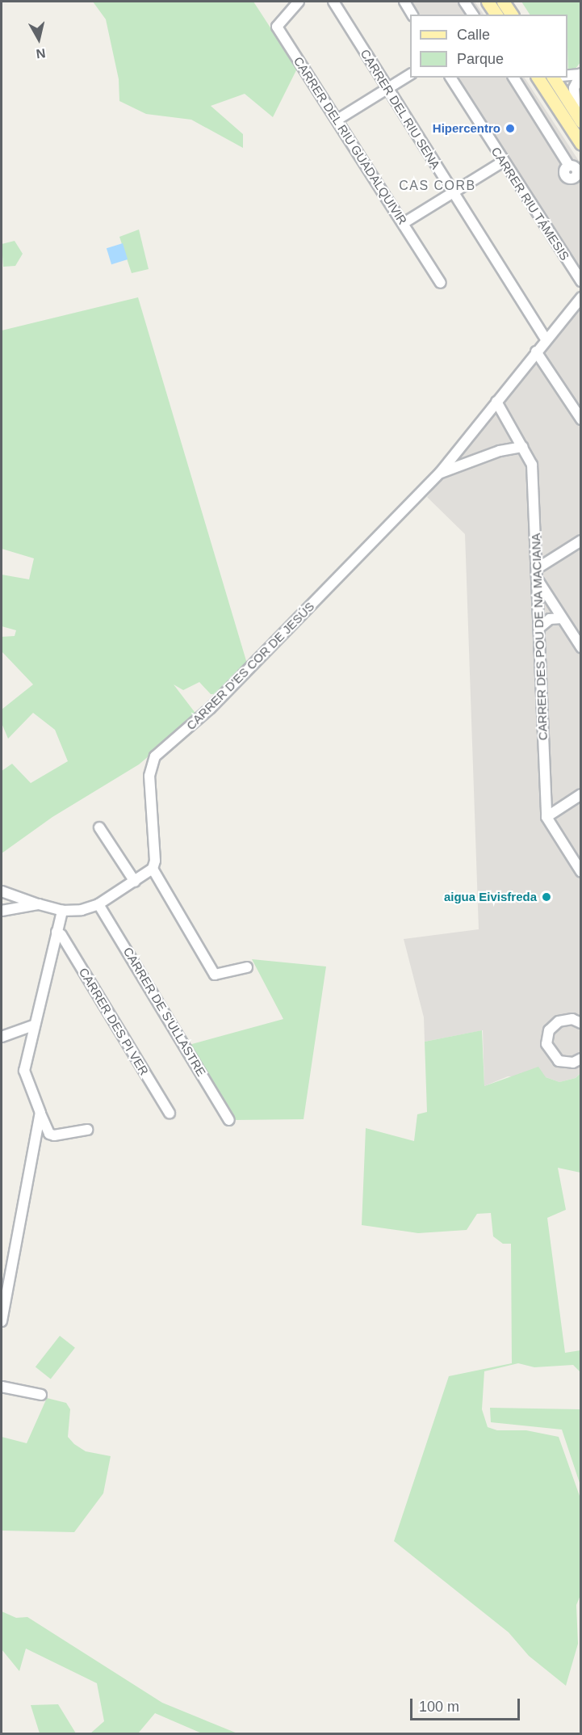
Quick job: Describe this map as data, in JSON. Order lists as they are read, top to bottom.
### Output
{
  "streets": {
    "street": [
      "CARRER DEL RIU SENA",
      "CARRER DEL RIU GUADALQUIVIR",
      "CARRER RIU TÁMESIS",
      "CARRER DES POU DE NA MACIANA",
      "CARRER D'ES COR DE JESÚS",
      "CARRER DE S'ULLASTRE",
      "CARRER DES PI VER"
    ]
  },
  "crossings": [
    ["CARRER DEL RIU SENA", "CARRER D'ES COR DE JESÚS"],
    ["CARRER DES POU DE NA MACIANA", "CARRER D'ES COR DE JESÚS"]
  ],
  "districts": ["CAS CORB"],
  "places": ["Hipercentro", "aigua Eivisfreda"],
  "legend": ["Calle", "Parque"],
  "scale_bar": "100 m",
  "north": "bottom"
}
